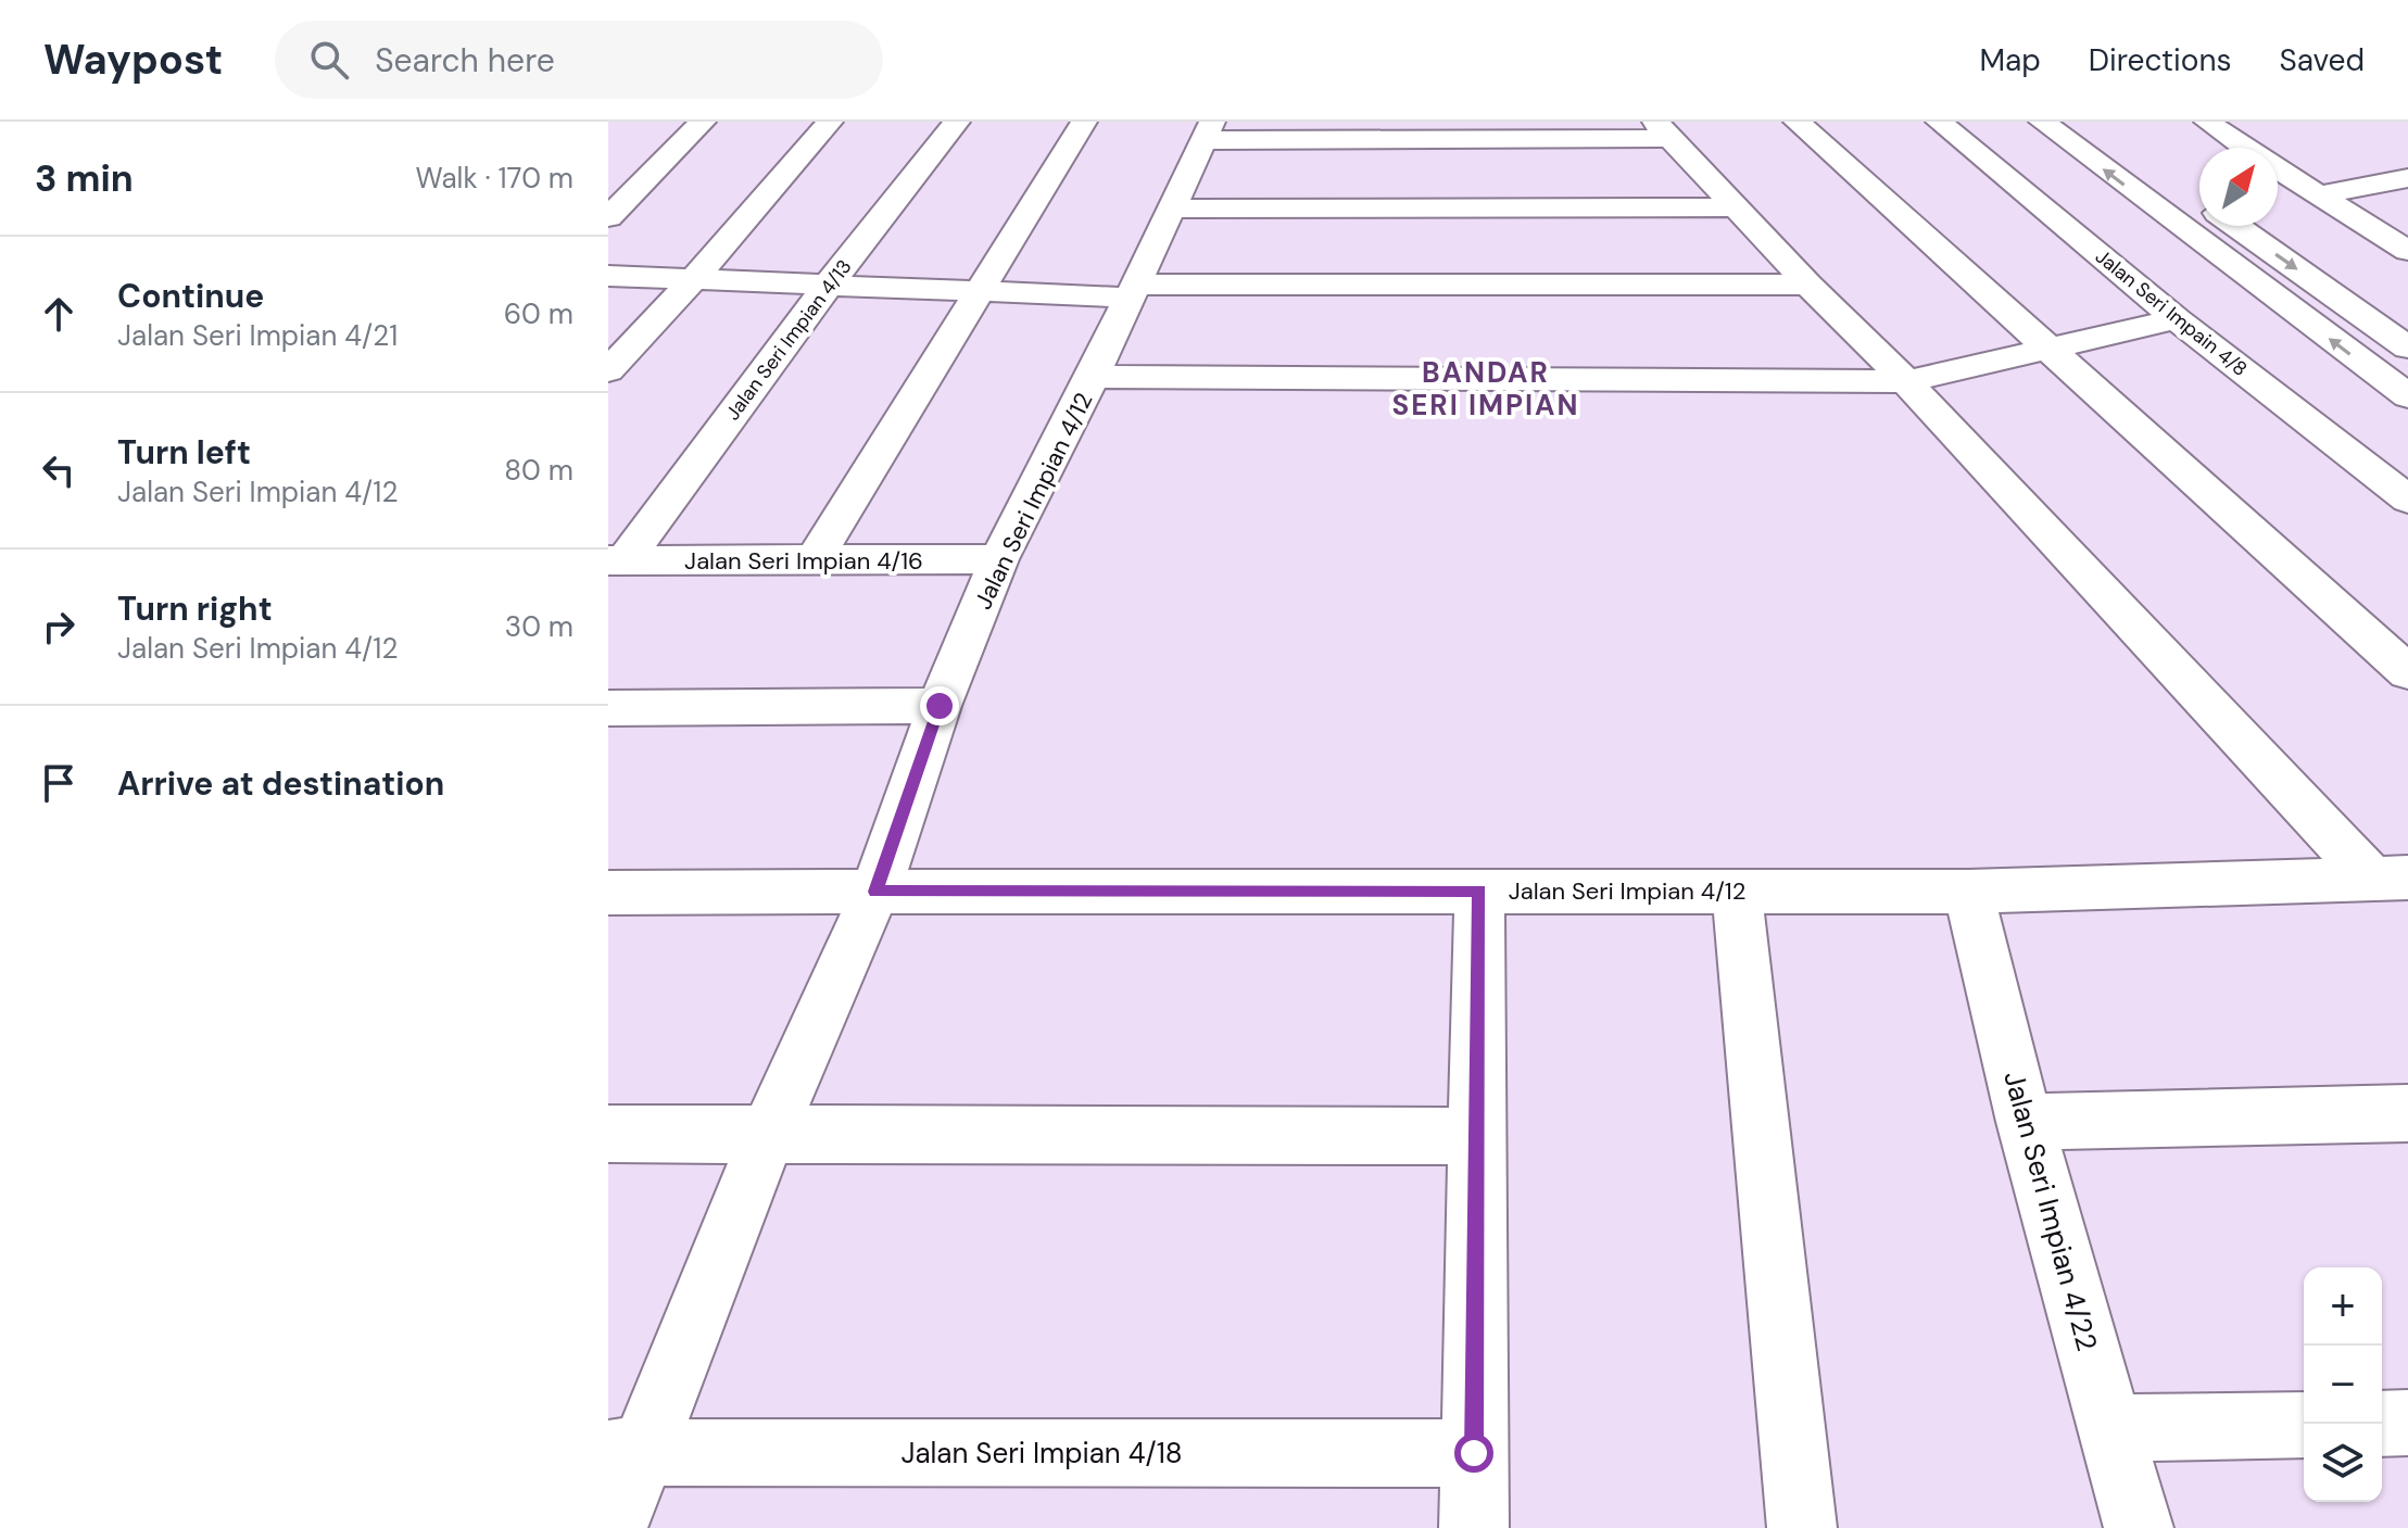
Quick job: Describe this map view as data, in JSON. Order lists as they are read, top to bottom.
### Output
{
  "streets": {
    "street": [
      "Jalan Seri Impain 4/8",
      "Jalan Seri Impian 4/13",
      "Jalan Seri Impian 4/12",
      "Jalan Seri Impian 4/16",
      "Jalan Seri Impian 4/22",
      "Jalan Seri Impian 4/18"
    ]
  },
  "crossings": [
    ["Jalan Seri Impian 4/13", "Jalan Seri Impian 4/16"],
    ["Jalan Seri Impian 4/12", "Jalan Seri Impian 4/16"],
    ["Jalan Seri Impian 4/12", "Jalan Seri Impian 4/22"]
  ],
  "districts": ["BANDAR SERI IMPIAN"],
  "north": "top right",
  "page": {
    "header": "Waypost",
    "search": "Search here",
    "nav": ["Map", "Directions", "Saved"],
    "heading": ["3 min", "Walk · 170 m"],
    "list": [
      ["Continue", "Jalan Seri Impian 4/21", "60 m"],
      ["Turn left", "Jalan Seri Impian 4/12", "80 m"],
      ["Turn right", "Jalan Seri Impian 4/12", "30 m"],
      "Arrive at destination"
    ],
    "map_buttons": ["+", "−"]
  }
}
